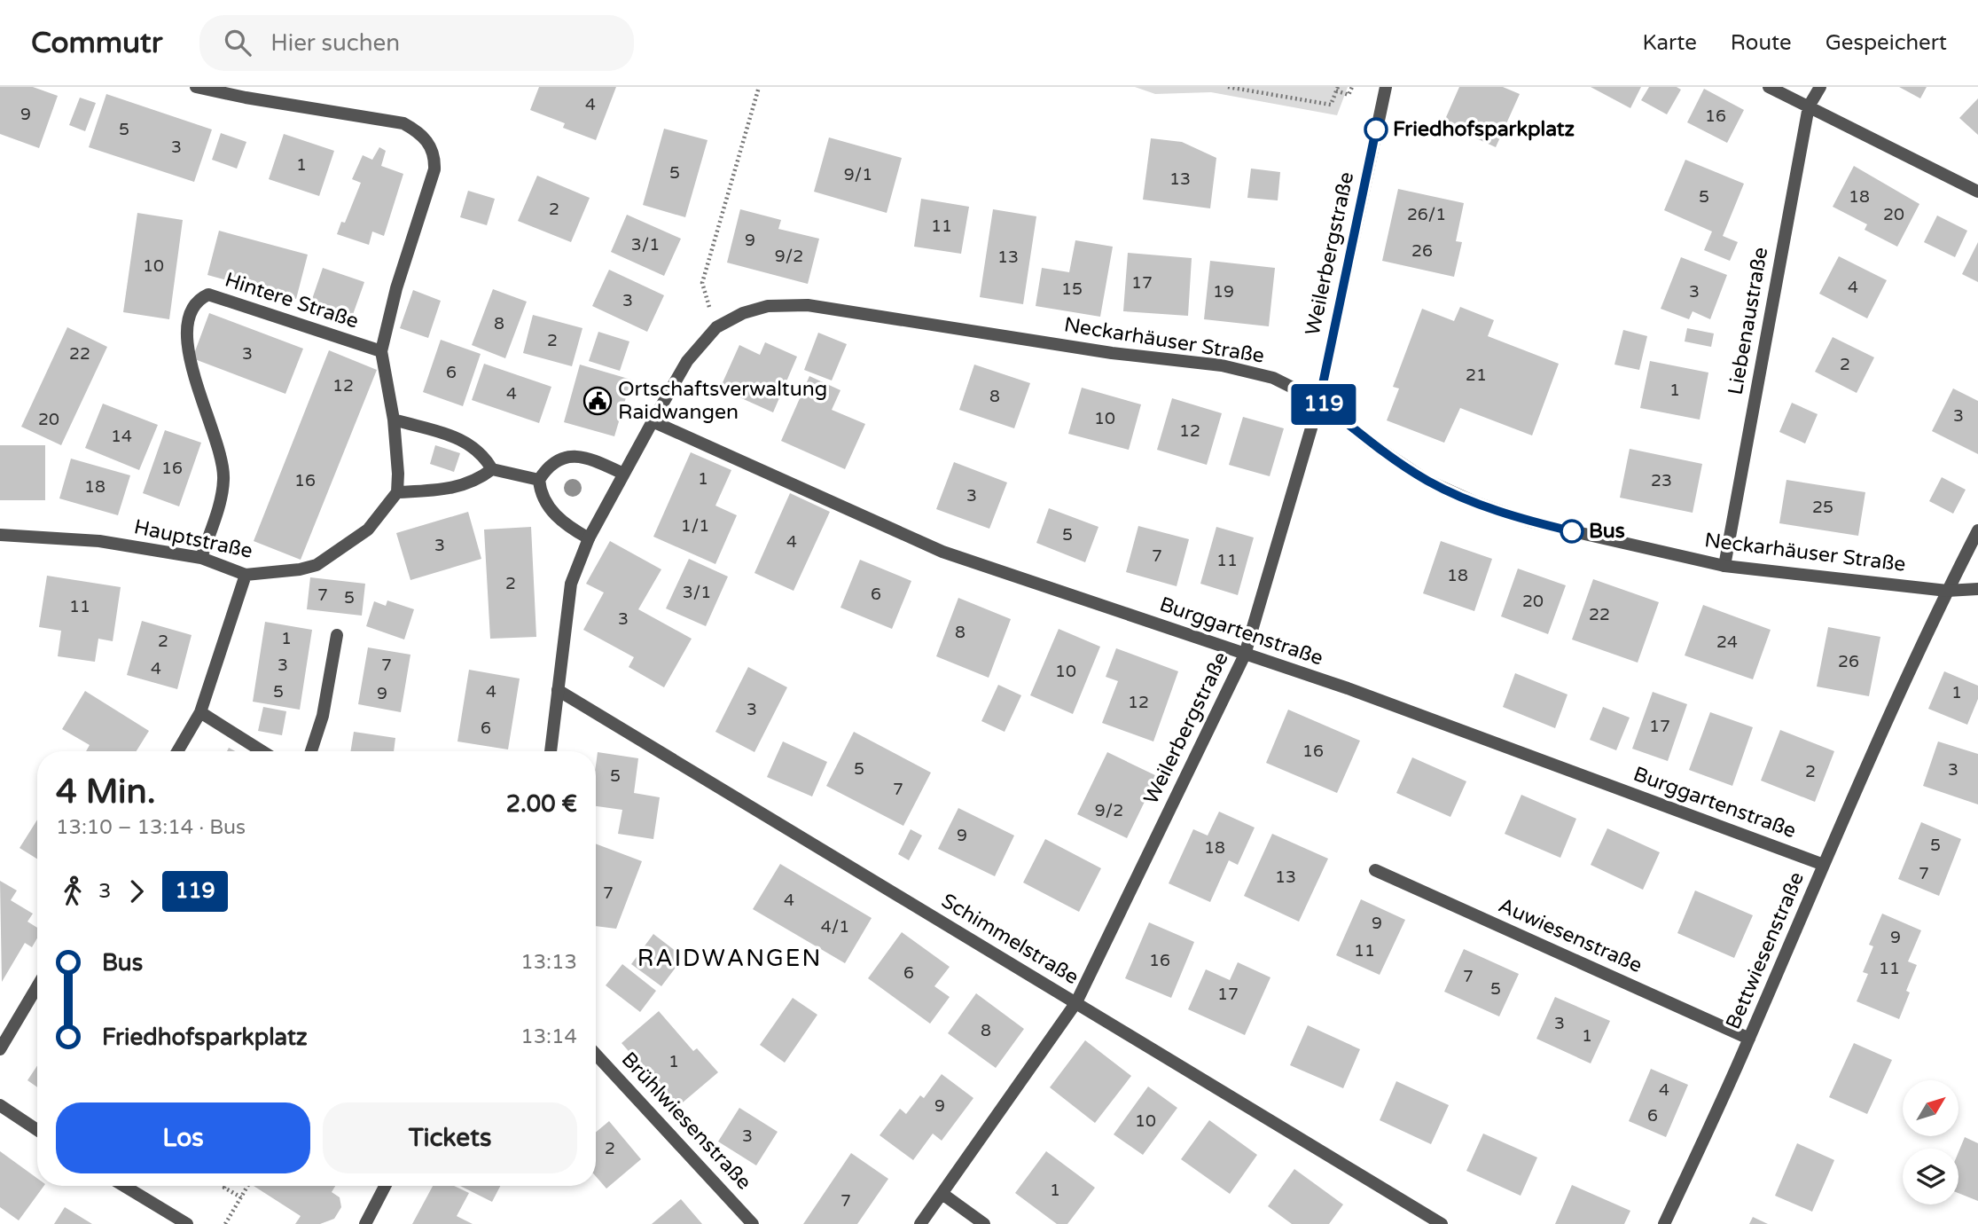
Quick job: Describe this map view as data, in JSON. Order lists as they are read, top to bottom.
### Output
{
  "streets": {
    "street": [
      "Weilerbergstraße",
      "Hintere Straße",
      "Liebenaustraße",
      "Neckarhäuser Straße",
      "Hauptstraße",
      "Burggartenstraße",
      "Auwiesenstraße",
      "Schimmelstraße",
      "Bettwiesenstraße",
      "Brühlwiesenstraße"
    ]
  },
  "crossings": [
    ["Weilerbergstraße", "Neckarhäuser Straße"],
    ["Weilerbergstraße", "Burggartenstraße"],
    ["Weilerbergstraße", "Schimmelstraße"],
    ["Hintere Straße", "Hauptstraße"],
    ["Liebenaustraße", "Neckarhäuser Straße"],
    ["Neckarhäuser Straße", "Burggartenstraße"],
    ["Neckarhäuser Straße", "Schimmelstraße"],
    ["Neckarhäuser Straße", "Bettwiesenstraße"],
    ["Burggartenstraße", "Bettwiesenstraße"],
    ["Auwiesenstraße", "Bettwiesenstraße"]
  ],
  "districts": ["RAIDWANGEN"],
  "places": {
    "other": ["Friedhofsparkplatz", "Bus"],
    "public building": ["Ortschaftsverwaltung Raidwangen"]
  },
  "lines": ["bus line 119"],
  "house_numbers": [
    "4",
    "9",
    "16",
    "5",
    "3",
    "1",
    "5",
    "9/1",
    "13",
    "5",
    "18",
    "2",
    "26/1",
    "20",
    "11",
    "9",
    "3/1",
    "26",
    "9/2",
    "13",
    "10",
    "17",
    "4",
    "15",
    "19",
    "3",
    "3",
    "8",
    "2",
    "22",
    "3",
    "2",
    "6",
    "21",
    "12",
    "1",
    "4",
    "8",
    "3",
    "10",
    "20",
    "12",
    "14",
    "16",
    "1",
    "16",
    "23",
    "18",
    "3",
    "25",
    "1/1",
    "5",
    "4",
    "3",
    "7",
    "11",
    "18",
    "2",
    "3/1",
    "6",
    "7",
    "5",
    "20",
    "11",
    "22",
    "3",
    "8",
    "1",
    "2",
    "24",
    "26",
    "3",
    "7",
    "4",
    "10",
    "5",
    "4",
    "1",
    "9",
    "12",
    "3",
    "17",
    "6",
    "16",
    "5",
    "3",
    "2",
    "5",
    "7",
    "9/2",
    "9",
    "5",
    "18",
    "7",
    "13",
    "7",
    "4",
    "9",
    "4/1",
    "9",
    "11",
    "16",
    "11",
    "6",
    "7",
    "5",
    "17",
    "3",
    "8",
    "1",
    "1",
    "4",
    "9",
    "6",
    "10",
    "3",
    "2",
    "1",
    "7"
  ],
  "north": "top right",
  "page": {
    "header": "Commutr",
    "search": "Hier suchen",
    "nav": ["Karte", "Route", "Gespeichert"],
    "on_map": "119",
    "heading": ["4 Min.", "13:10 – 13:14 · Bus", "2.00 €"],
    "legs": ["3", "119"],
    "list": [
      {
        "name": "Bus",
        "value": "13:13"
      },
      {
        "name": "Friedhofsparkplatz",
        "value": "13:14"
      }
    ],
    "buttons": ["Los", "Tickets"]
  }
}
